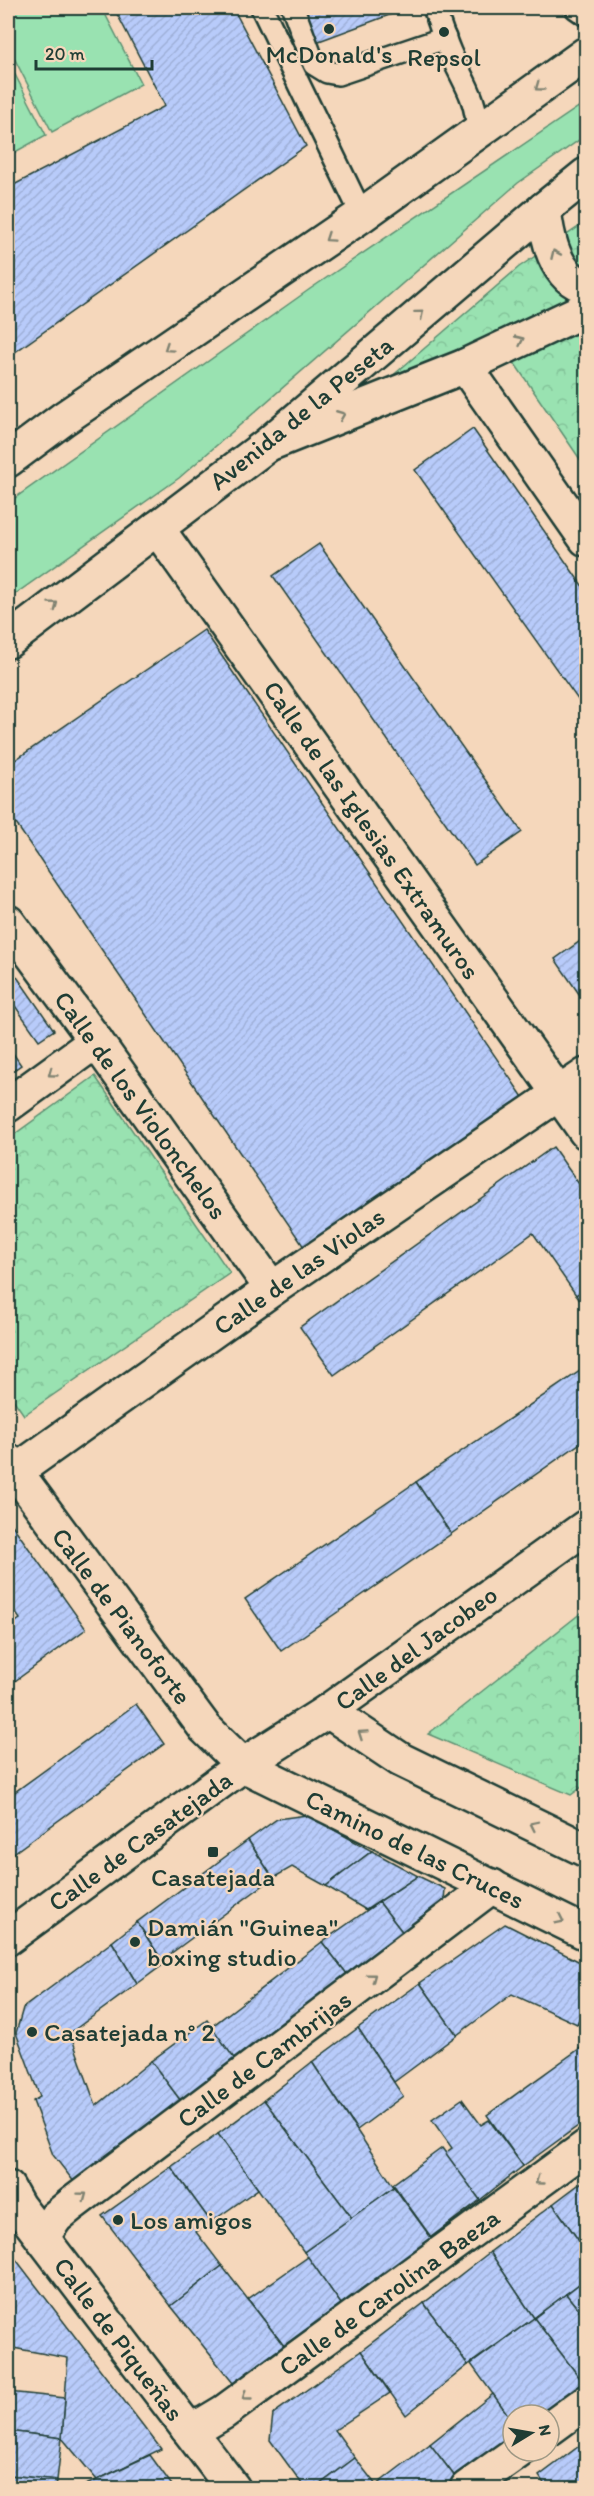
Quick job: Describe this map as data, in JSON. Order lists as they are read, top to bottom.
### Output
{
  "streets": {
    "street": [
      "Avenida de la Peseta",
      "Calle de las Iglesias Extramuros",
      "Calle de los Violonchelos",
      "Calle de las Violas",
      "Calle de Pianoforte",
      "Calle del Jacobeo",
      "Calle de Casatejada",
      "Camino de las Cruces",
      "Calle de Cambrijas",
      "Calle de Carolina Baeza",
      "Calle de Piqueñas"
    ]
  },
  "crossings": [
    ["Avenida de la Peseta", "Calle de las Iglesias Extramuros"],
    ["Calle de las Iglesias Extramuros", "Calle de las Violas"],
    ["Calle de los Violonchelos", "Calle de las Violas"],
    ["Calle de las Violas", "Calle de Pianoforte"],
    ["Calle de Pianoforte", "Calle del Jacobeo"],
    ["Calle de Pianoforte", "Calle de Casatejada"],
    ["Calle de Pianoforte", "Camino de las Cruces"],
    ["Calle del Jacobeo", "Calle de Casatejada"],
    ["Calle del Jacobeo", "Camino de las Cruces"],
    ["Calle de Casatejada", "Camino de las Cruces"],
    ["Camino de las Cruces", "Calle de Cambrijas"],
    ["Calle de Cambrijas", "Calle de Piqueñas"],
    ["Calle de Carolina Baeza", "Calle de Piqueñas"]
  ],
  "one_way": ["Calle de Cambrijas", "Calle de Carolina Baeza"],
  "places": {
    "other": [
      "McDonald's",
      "Repsol",
      "Damián \"Guinea\" boxing studio",
      "Casatejada n° 2",
      "Los amigos"
    ],
    "transit": ["Casatejada"]
  },
  "scale_bar": "20 m",
  "north": "right"
}
